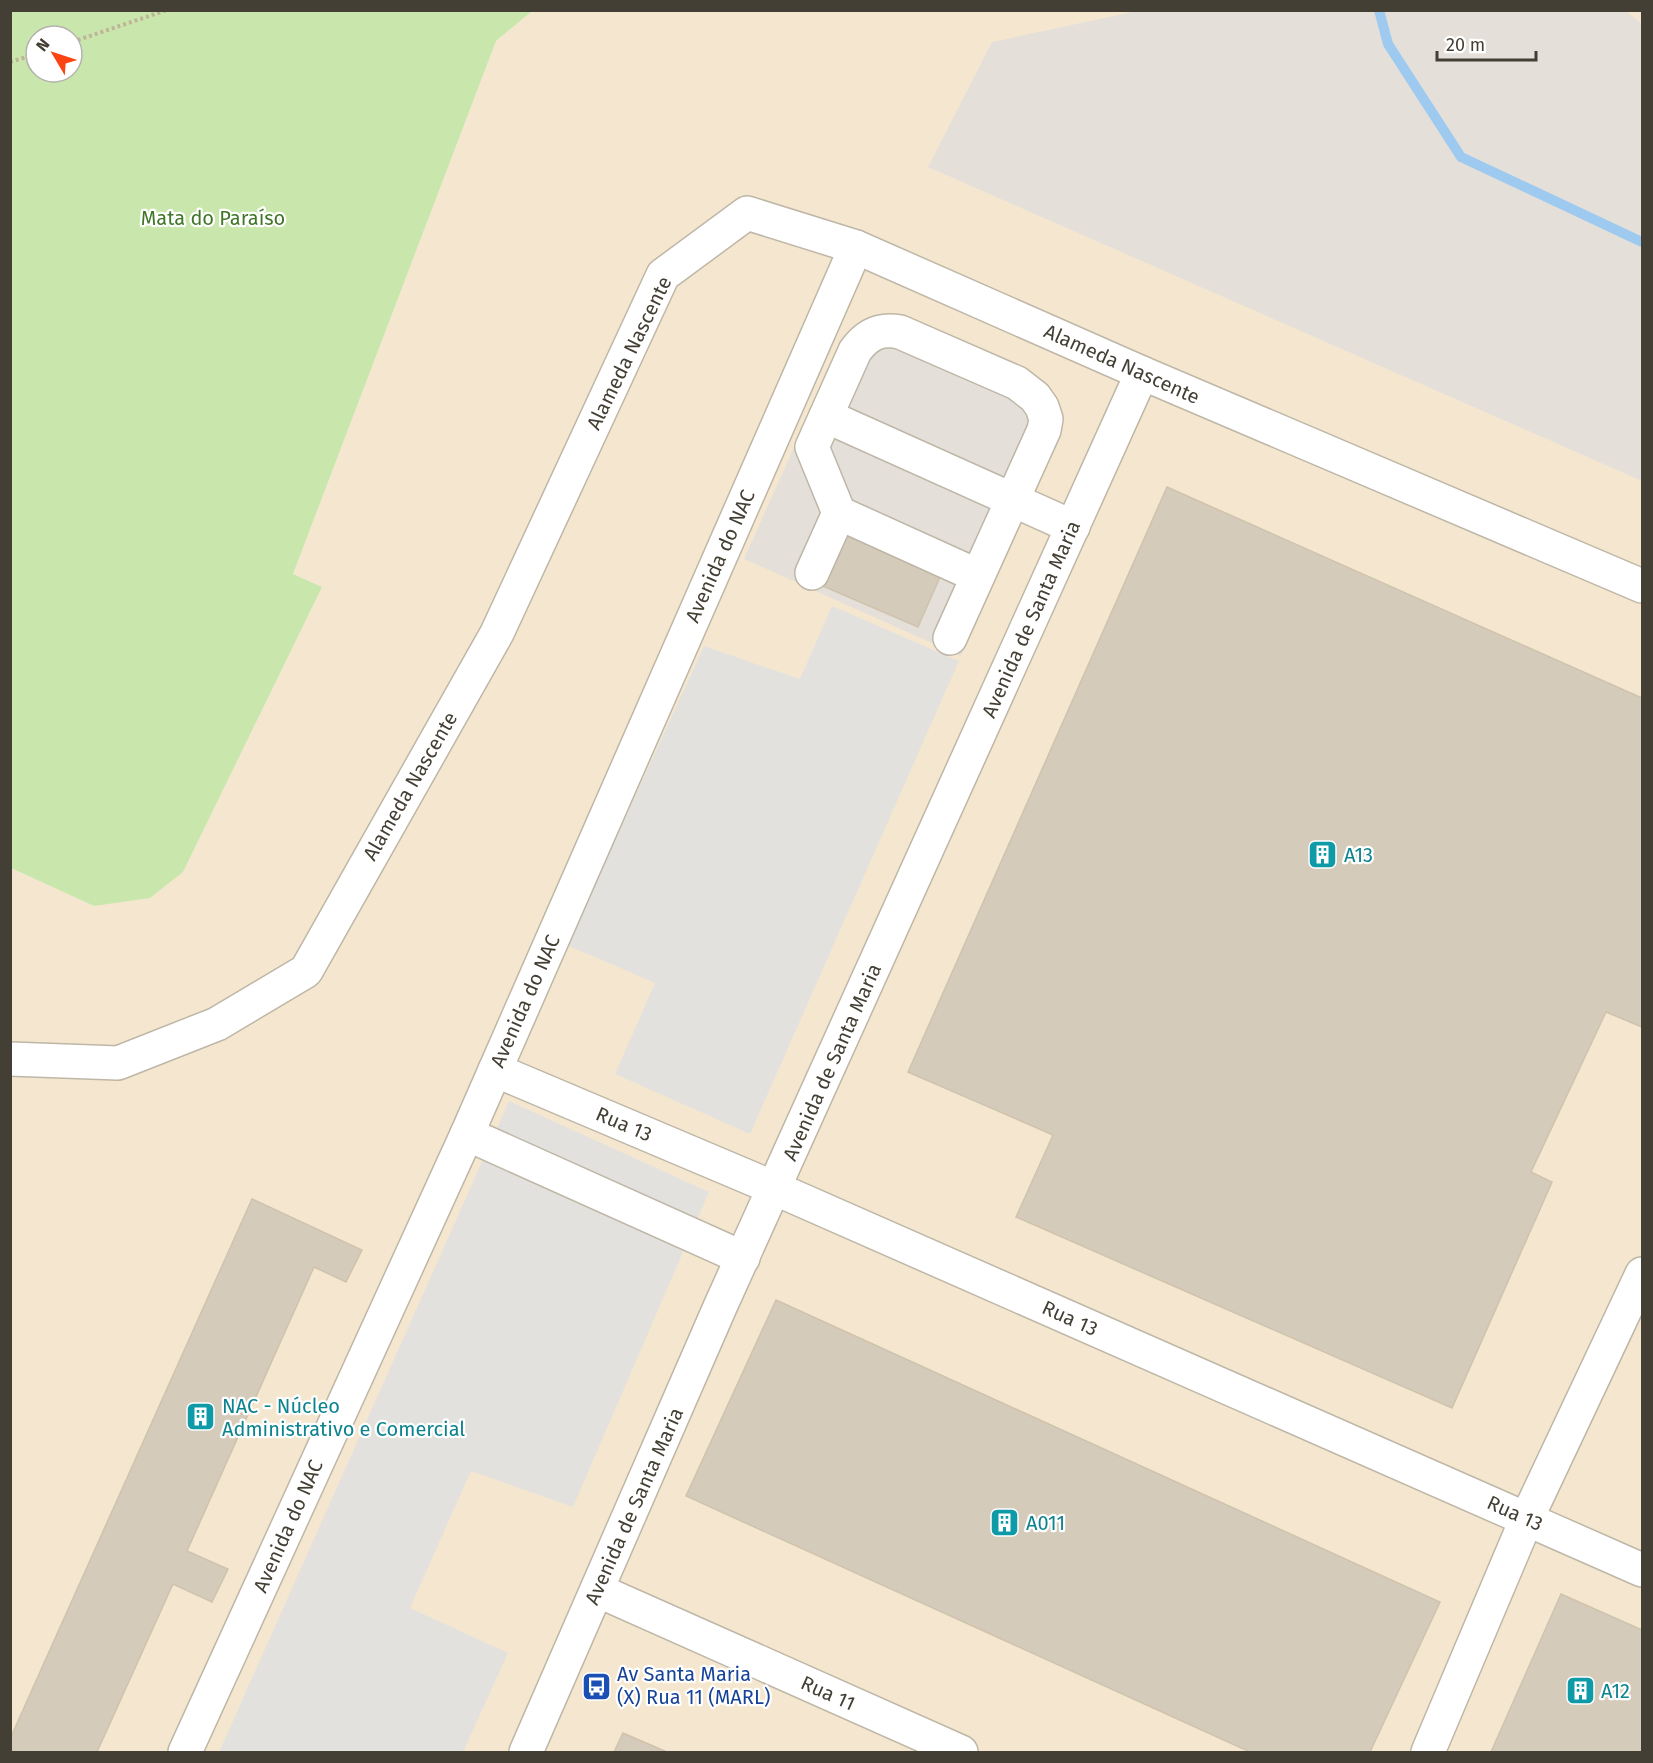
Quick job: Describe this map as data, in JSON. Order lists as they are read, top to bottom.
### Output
{
  "streets": {
    "street": [
      "Alameda Nascente",
      "Avenida do NAC",
      "Avenida de Santa Maria",
      "Rua 13",
      "Rua 11"
    ]
  },
  "crossings": [
    ["Alameda Nascente", "Avenida do NAC"],
    ["Alameda Nascente", "Avenida de Santa Maria"],
    ["Avenida do NAC", "Rua 13"],
    ["Avenida de Santa Maria", "Rua 13"],
    ["Avenida de Santa Maria", "Rua 11"]
  ],
  "parks": ["Mata do Paraíso"],
  "places": {
    "building": [
      "A13",
      "NAC - Núcleo Administrativo e Comercial",
      "A011",
      "A12"
    ],
    "bus stop": ["Av Santa Maria (X) Rua 11 (MARL)"]
  },
  "scale_bar": "20 m",
  "north": "top left"
}
